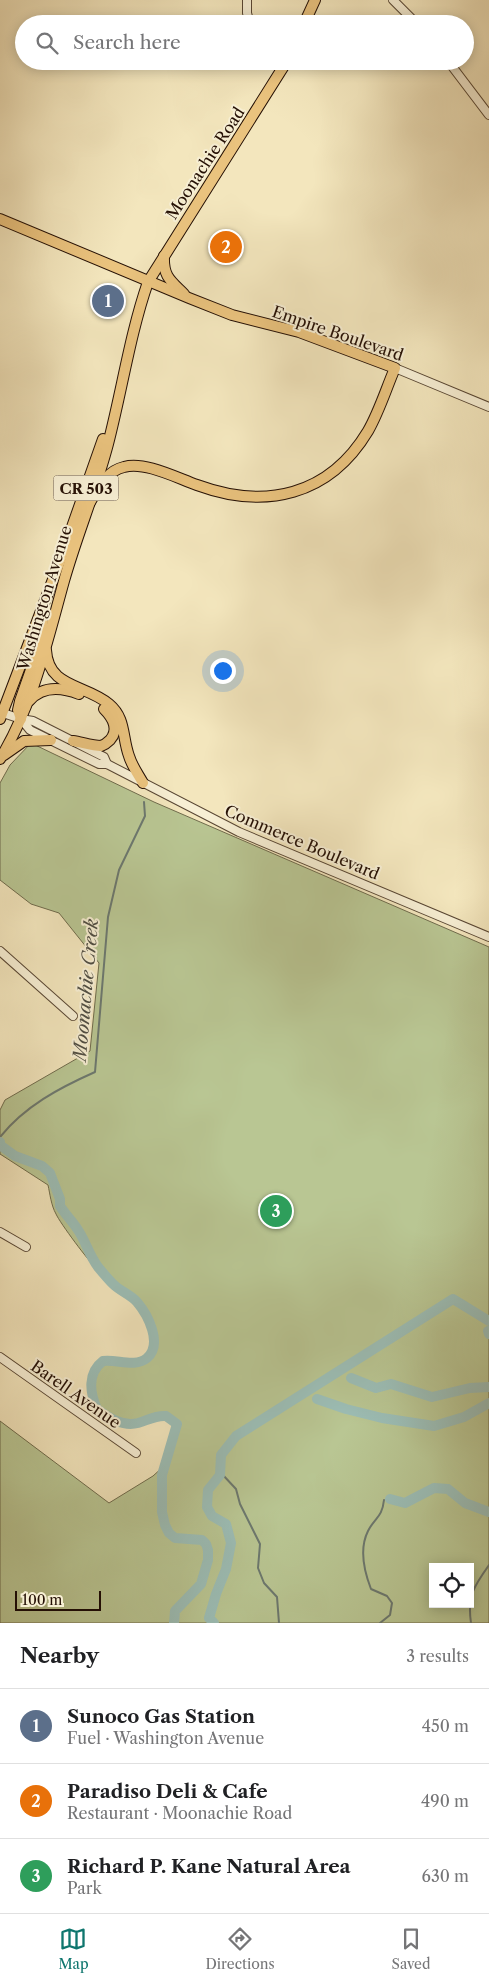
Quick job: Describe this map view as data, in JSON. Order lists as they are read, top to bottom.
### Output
{
  "streets": {
    "main road": [
      "Moonachie Road",
      "Empire Boulevard",
      "CR 503",
      "Washington Avenue"
    ],
    "street": ["Commerce Boulevard", "Barell Avenue"]
  },
  "crossings": [
    ["Moonachie Road", "Empire Boulevard"],
    ["Moonachie Road", "Washington Avenue"],
    ["Empire Boulevard", "Washington Avenue"],
    ["Washington Avenue", "Commerce Boulevard"]
  ],
  "water": ["Moonachie Creek"],
  "scale_bar": "100 m",
  "page": {
    "search": "Search here",
    "pins": ["2", "1", "3"],
    "scale": "100 m",
    "heading": ["Nearby", "3 results"],
    "list": [
      {
        "mark": "1",
        "name": "Sunoco Gas Station",
        "note": "Fuel · Washington Avenue",
        "value": "450 m"
      },
      {
        "mark": "2",
        "name": "Paradiso Deli & Cafe",
        "note": "Restaurant · Moonachie Road",
        "value": "490 m"
      },
      {
        "mark": "3",
        "name": "Richard P. Kane Natural Area",
        "note": "Park",
        "value": "630 m"
      }
    ],
    "nav": ["Map", "Directions", "Saved"]
  }
}
